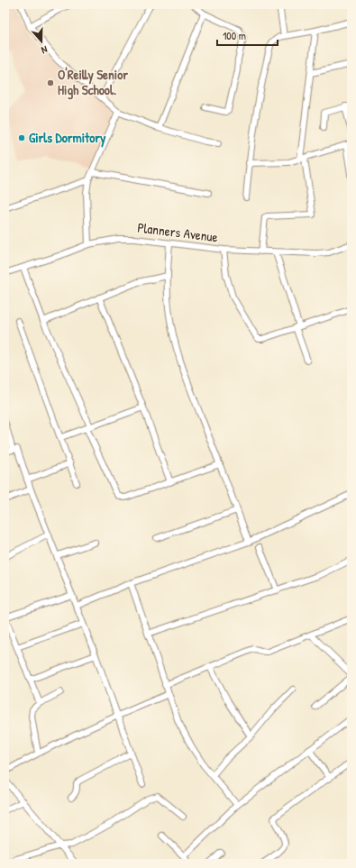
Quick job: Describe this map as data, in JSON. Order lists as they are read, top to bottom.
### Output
{
  "streets": {
    "street": ["Planners Avenue"]
  },
  "places": ["O'Reilly Senior High School.", "Girls Dormitory"],
  "scale_bar": "100 m",
  "north": "bottom"
}
